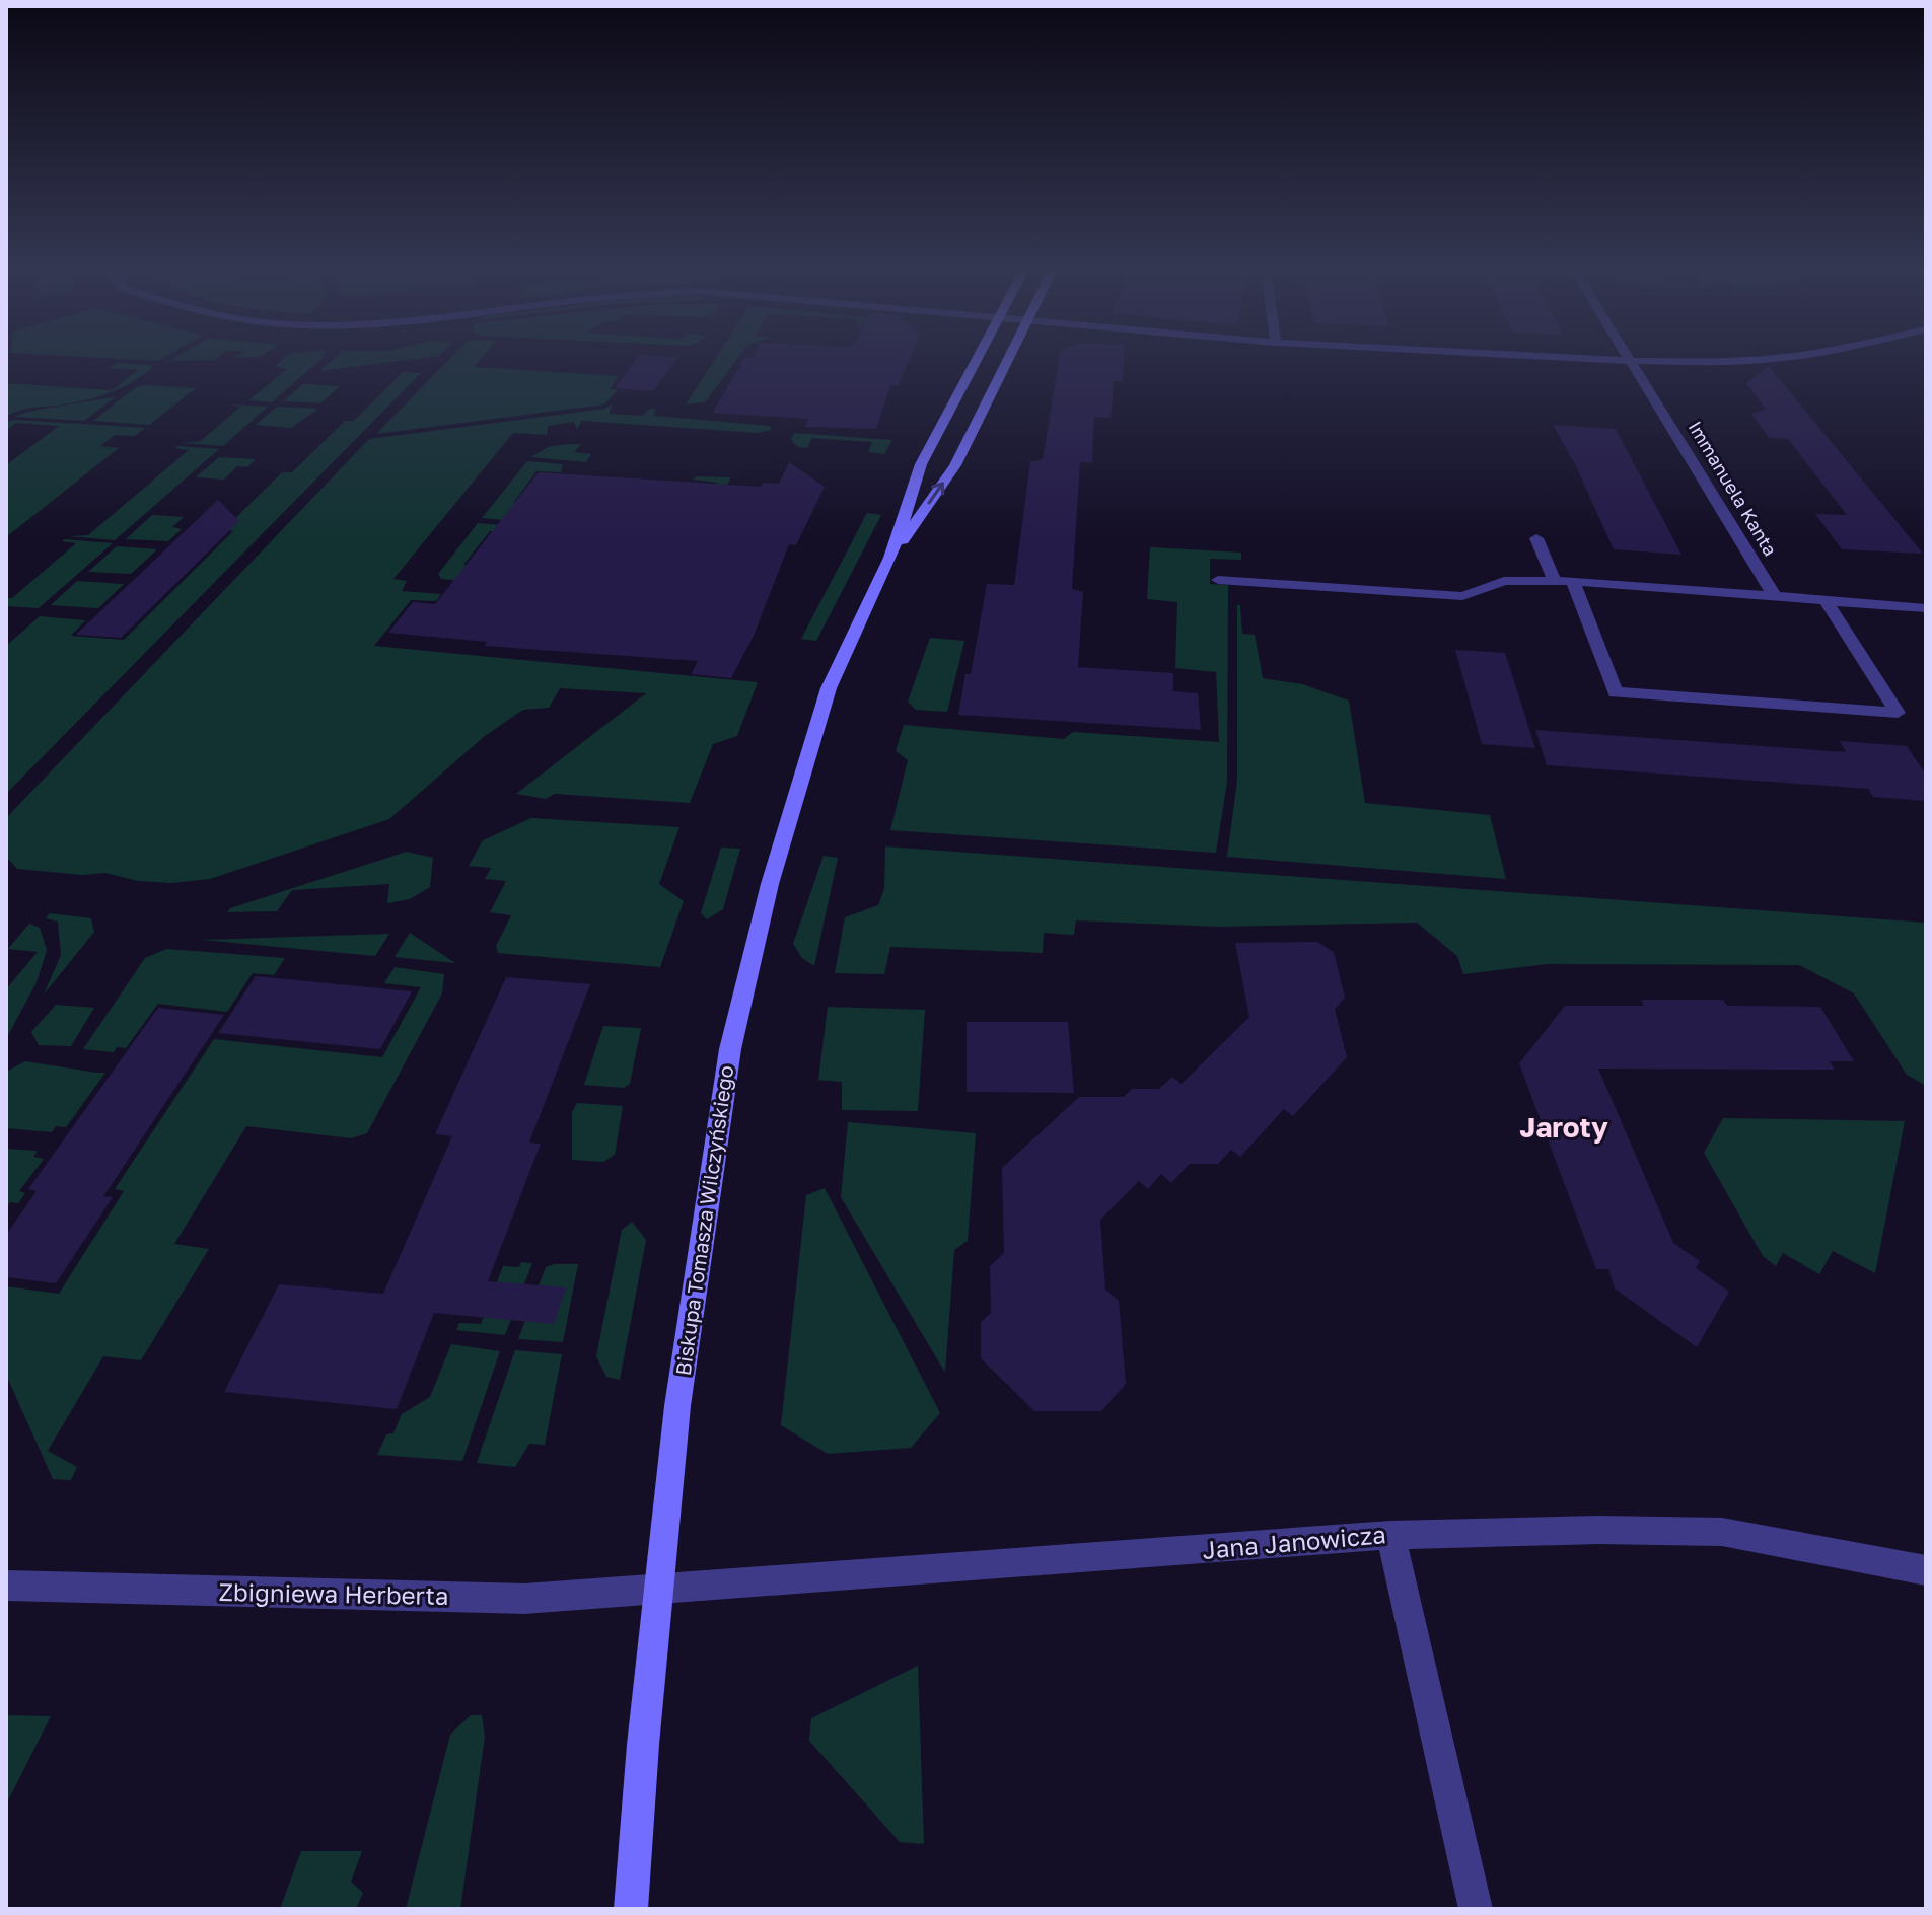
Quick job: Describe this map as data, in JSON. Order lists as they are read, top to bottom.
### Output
{
  "streets": {
    "street": [
      "Immanuela Kanta",
      "Biskupa Tomasza Wilczyńskiego",
      "Jana Janowicza",
      "Zbigniewa Herberta"
    ]
  },
  "crossings": [
    ["Biskupa Tomasza Wilczyńskiego", "Jana Janowicza"],
    ["Biskupa Tomasza Wilczyńskiego", "Zbigniewa Herberta"],
    ["Jana Janowicza", "Zbigniewa Herberta"]
  ],
  "districts": ["Jaroty"]
}
